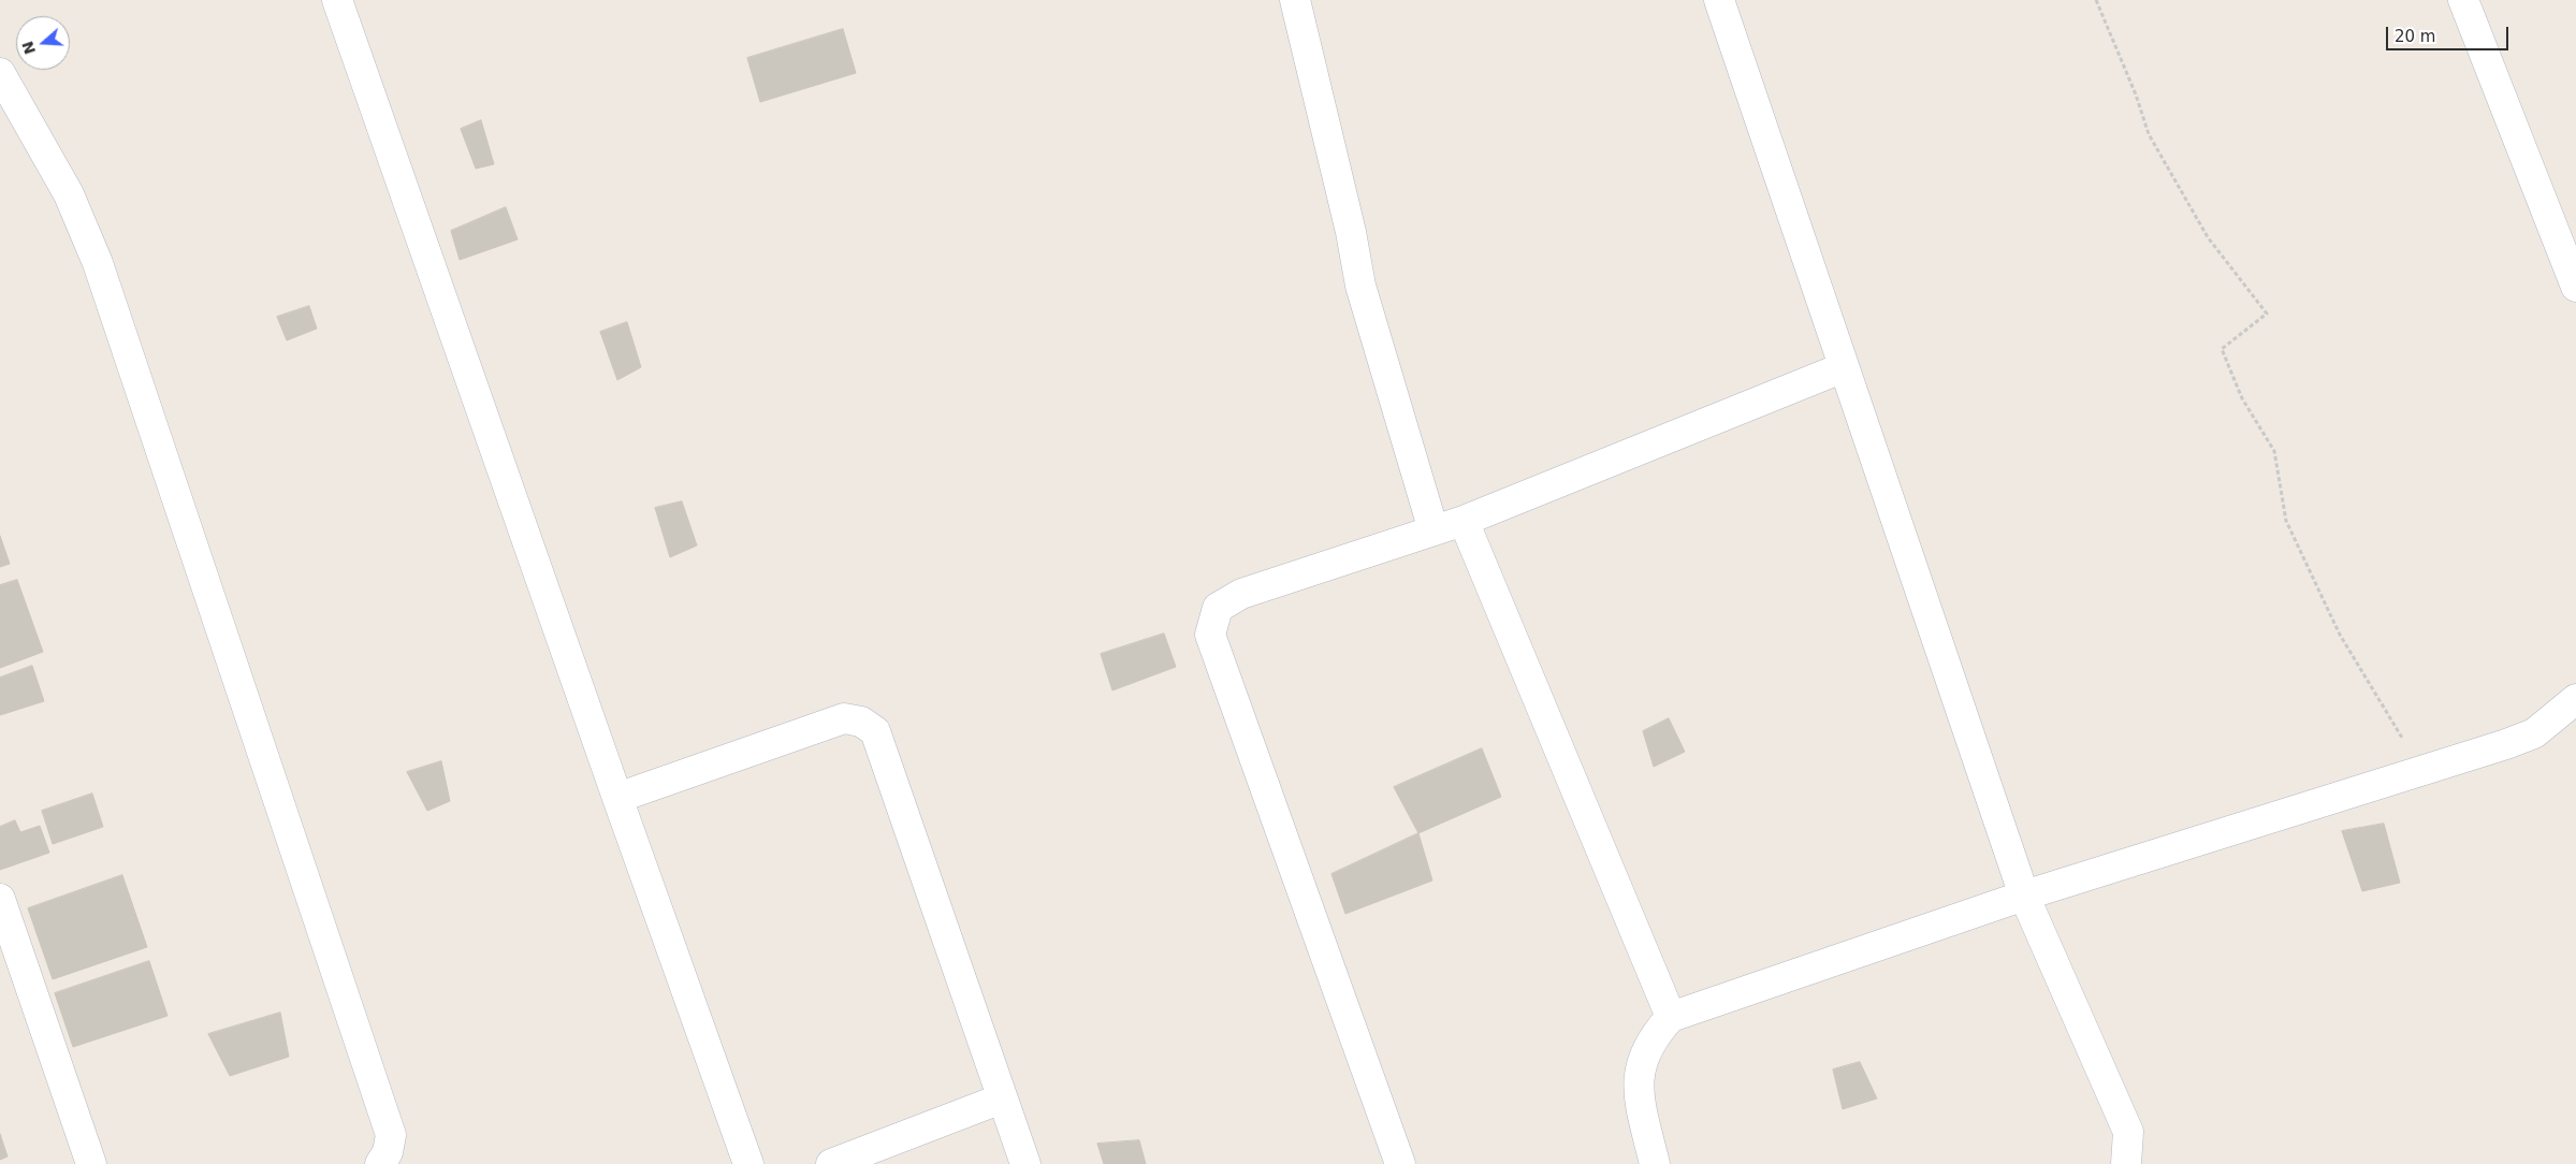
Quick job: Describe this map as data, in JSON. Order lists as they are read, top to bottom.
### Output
{
  "scale_bar": "20 m",
  "north": "left"
}
